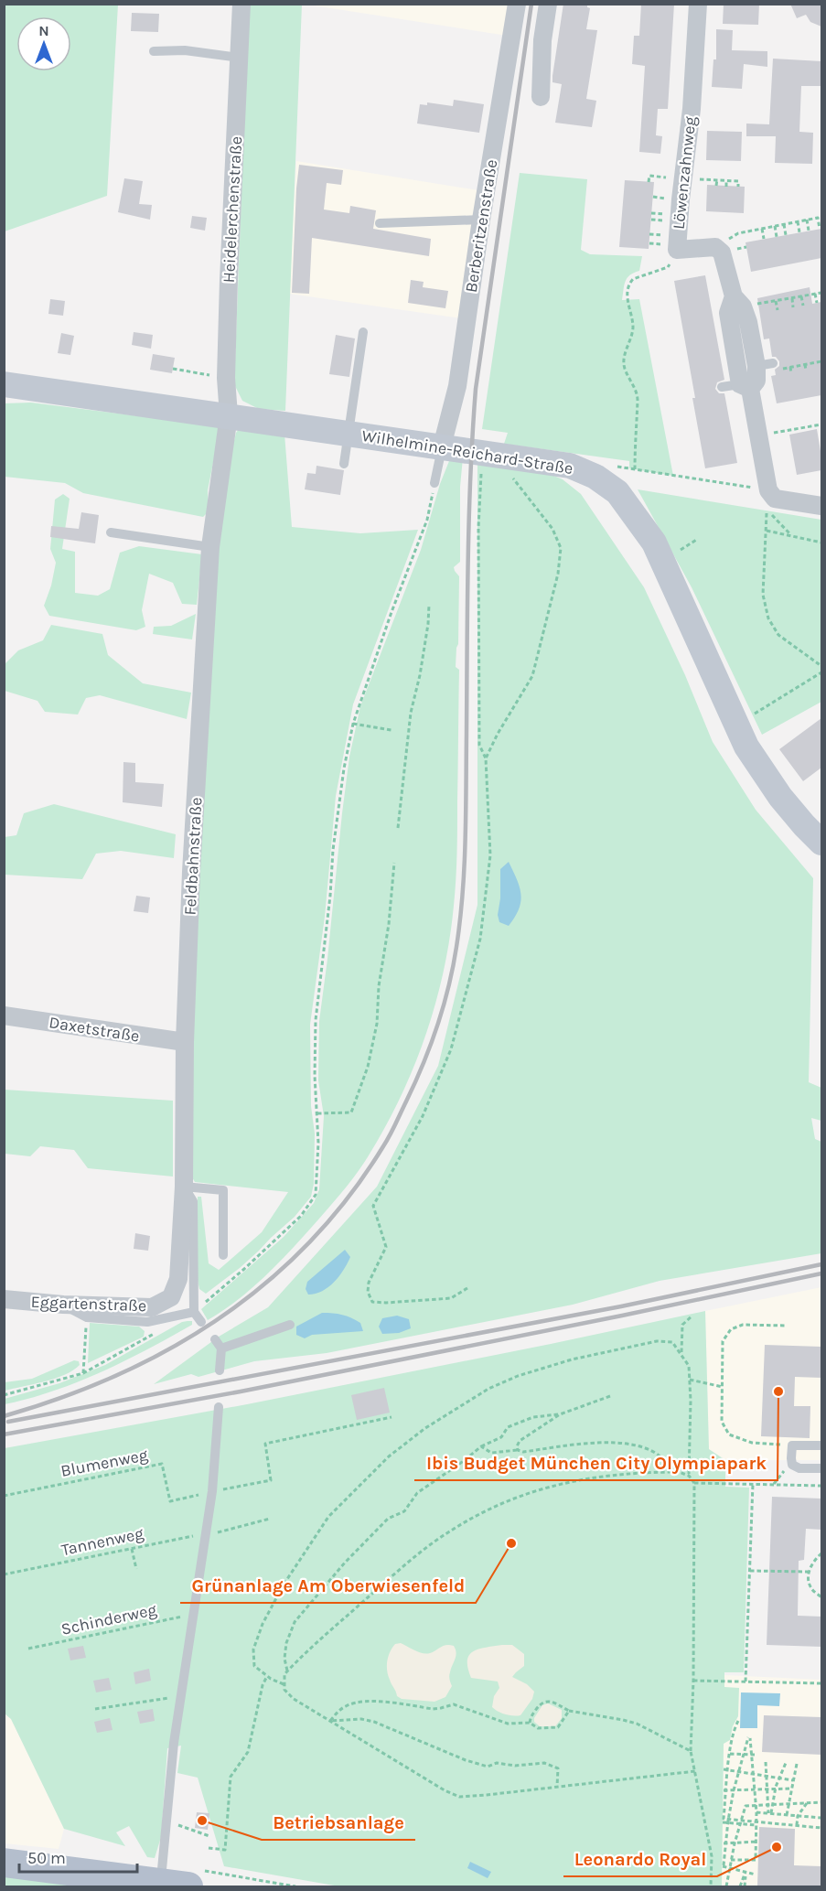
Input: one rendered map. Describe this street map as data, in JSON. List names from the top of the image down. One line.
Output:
{"streets":{"street":["Löwenzahnweg","Heidelerchenstraße","Berberitzenstraße","Wilhelmine-Reichard-Straße","Feldbahnstraße","Daxetstraße","Eggartenstraße"],"path":["Blumenweg","Tannenweg","Schinderweg"]},"crossings":[["Heidelerchenstraße","Wilhelmine-Reichard-Straße"],["Heidelerchenstraße","Feldbahnstraße"],["Berberitzenstraße","Wilhelmine-Reichard-Straße"],["Wilhelmine-Reichard-Straße","Feldbahnstraße"],["Feldbahnstraße","Daxetstraße"],["Feldbahnstraße","Eggartenstraße"]],"places":["Ibis Budget München City Olympiapark","Grünanlage Am Oberwiesenfeld","Betriebsanlage","Leonardo Royal"],"scale_bar":"50 m","north":"top"}
